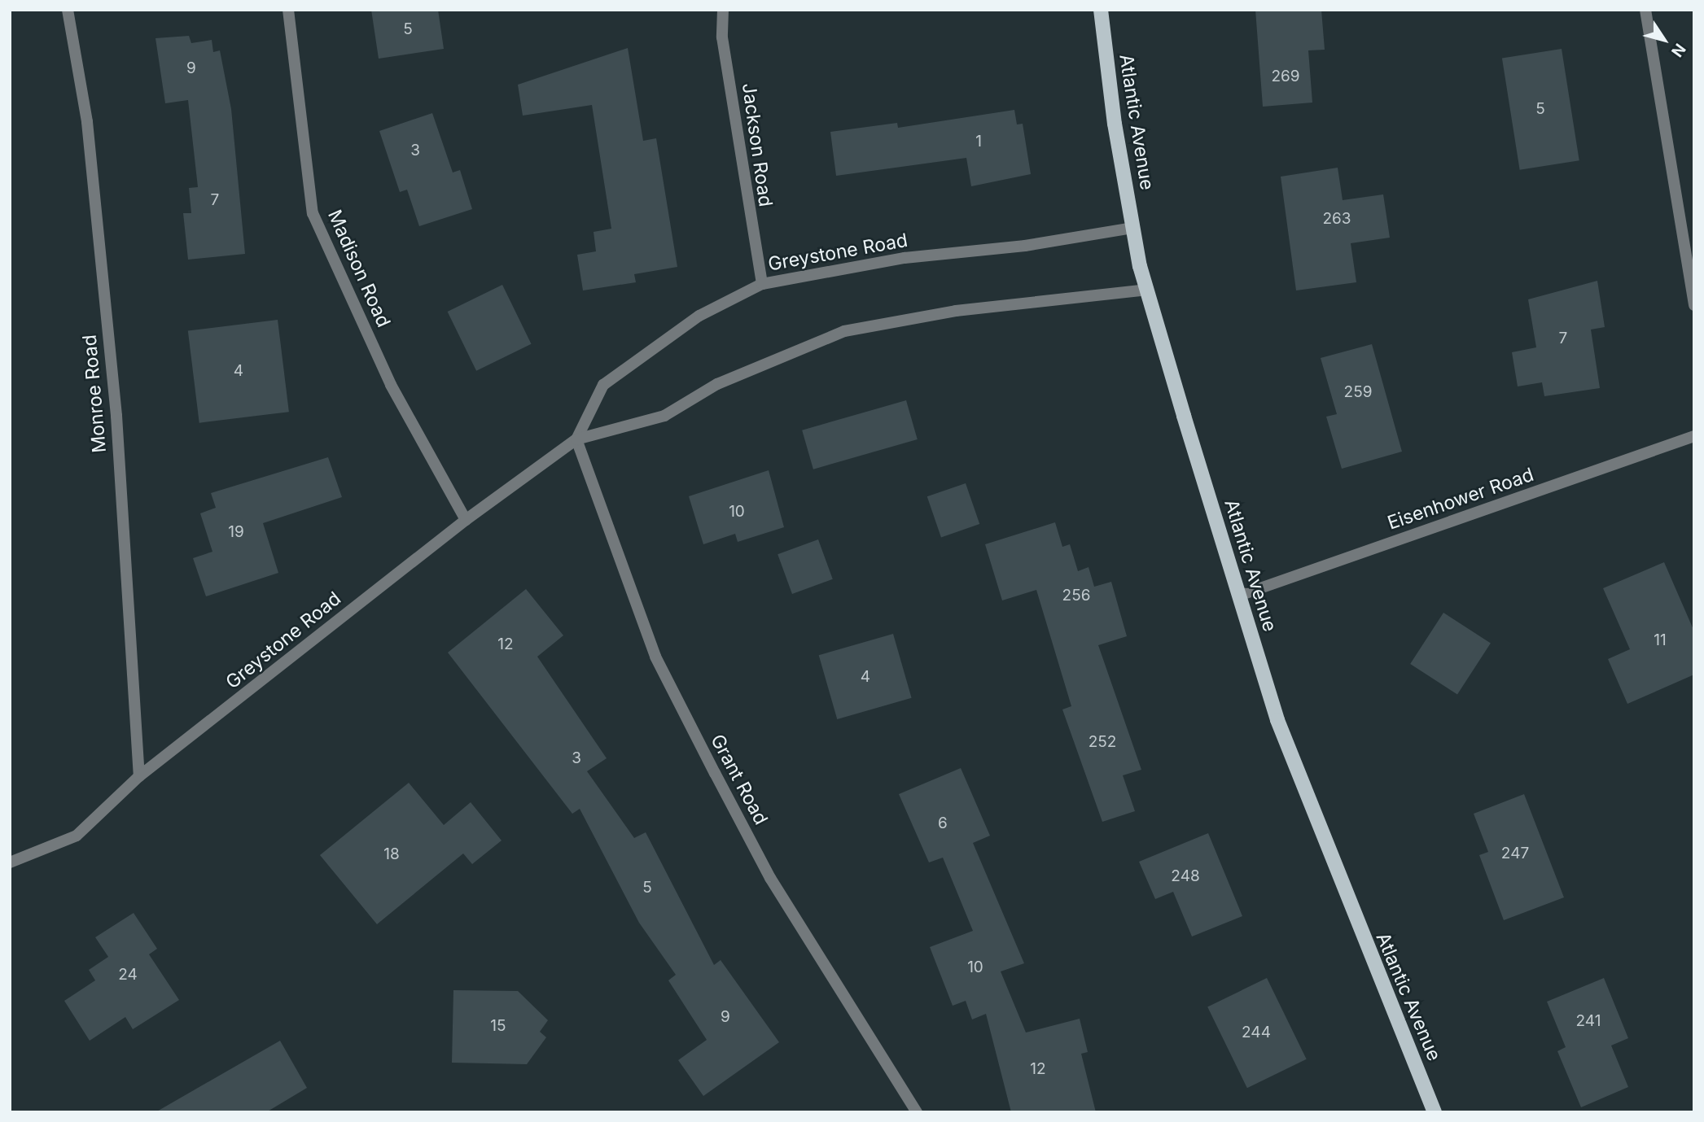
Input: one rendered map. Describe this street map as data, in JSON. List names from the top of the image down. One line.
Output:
{"streets":{"main road":["Atlantic Avenue"],"street":["Jackson Road","Greystone Road","Madison Road","Monroe Road","Eisenhower Road","Grant Road"]},"crossings":[["Atlantic Avenue","Greystone Road"],["Atlantic Avenue","Eisenhower Road"],["Jackson Road","Greystone Road"],["Greystone Road","Madison Road"],["Greystone Road","Monroe Road"],["Greystone Road","Grant Road"]],"house_numbers":["5","9","269","5","1","3","7","263","7","4","259","10","19","256","11","12","4","252","3","6","247","18","248","5","10","24","9","241","15","244","12"],"north":"bottom right"}
